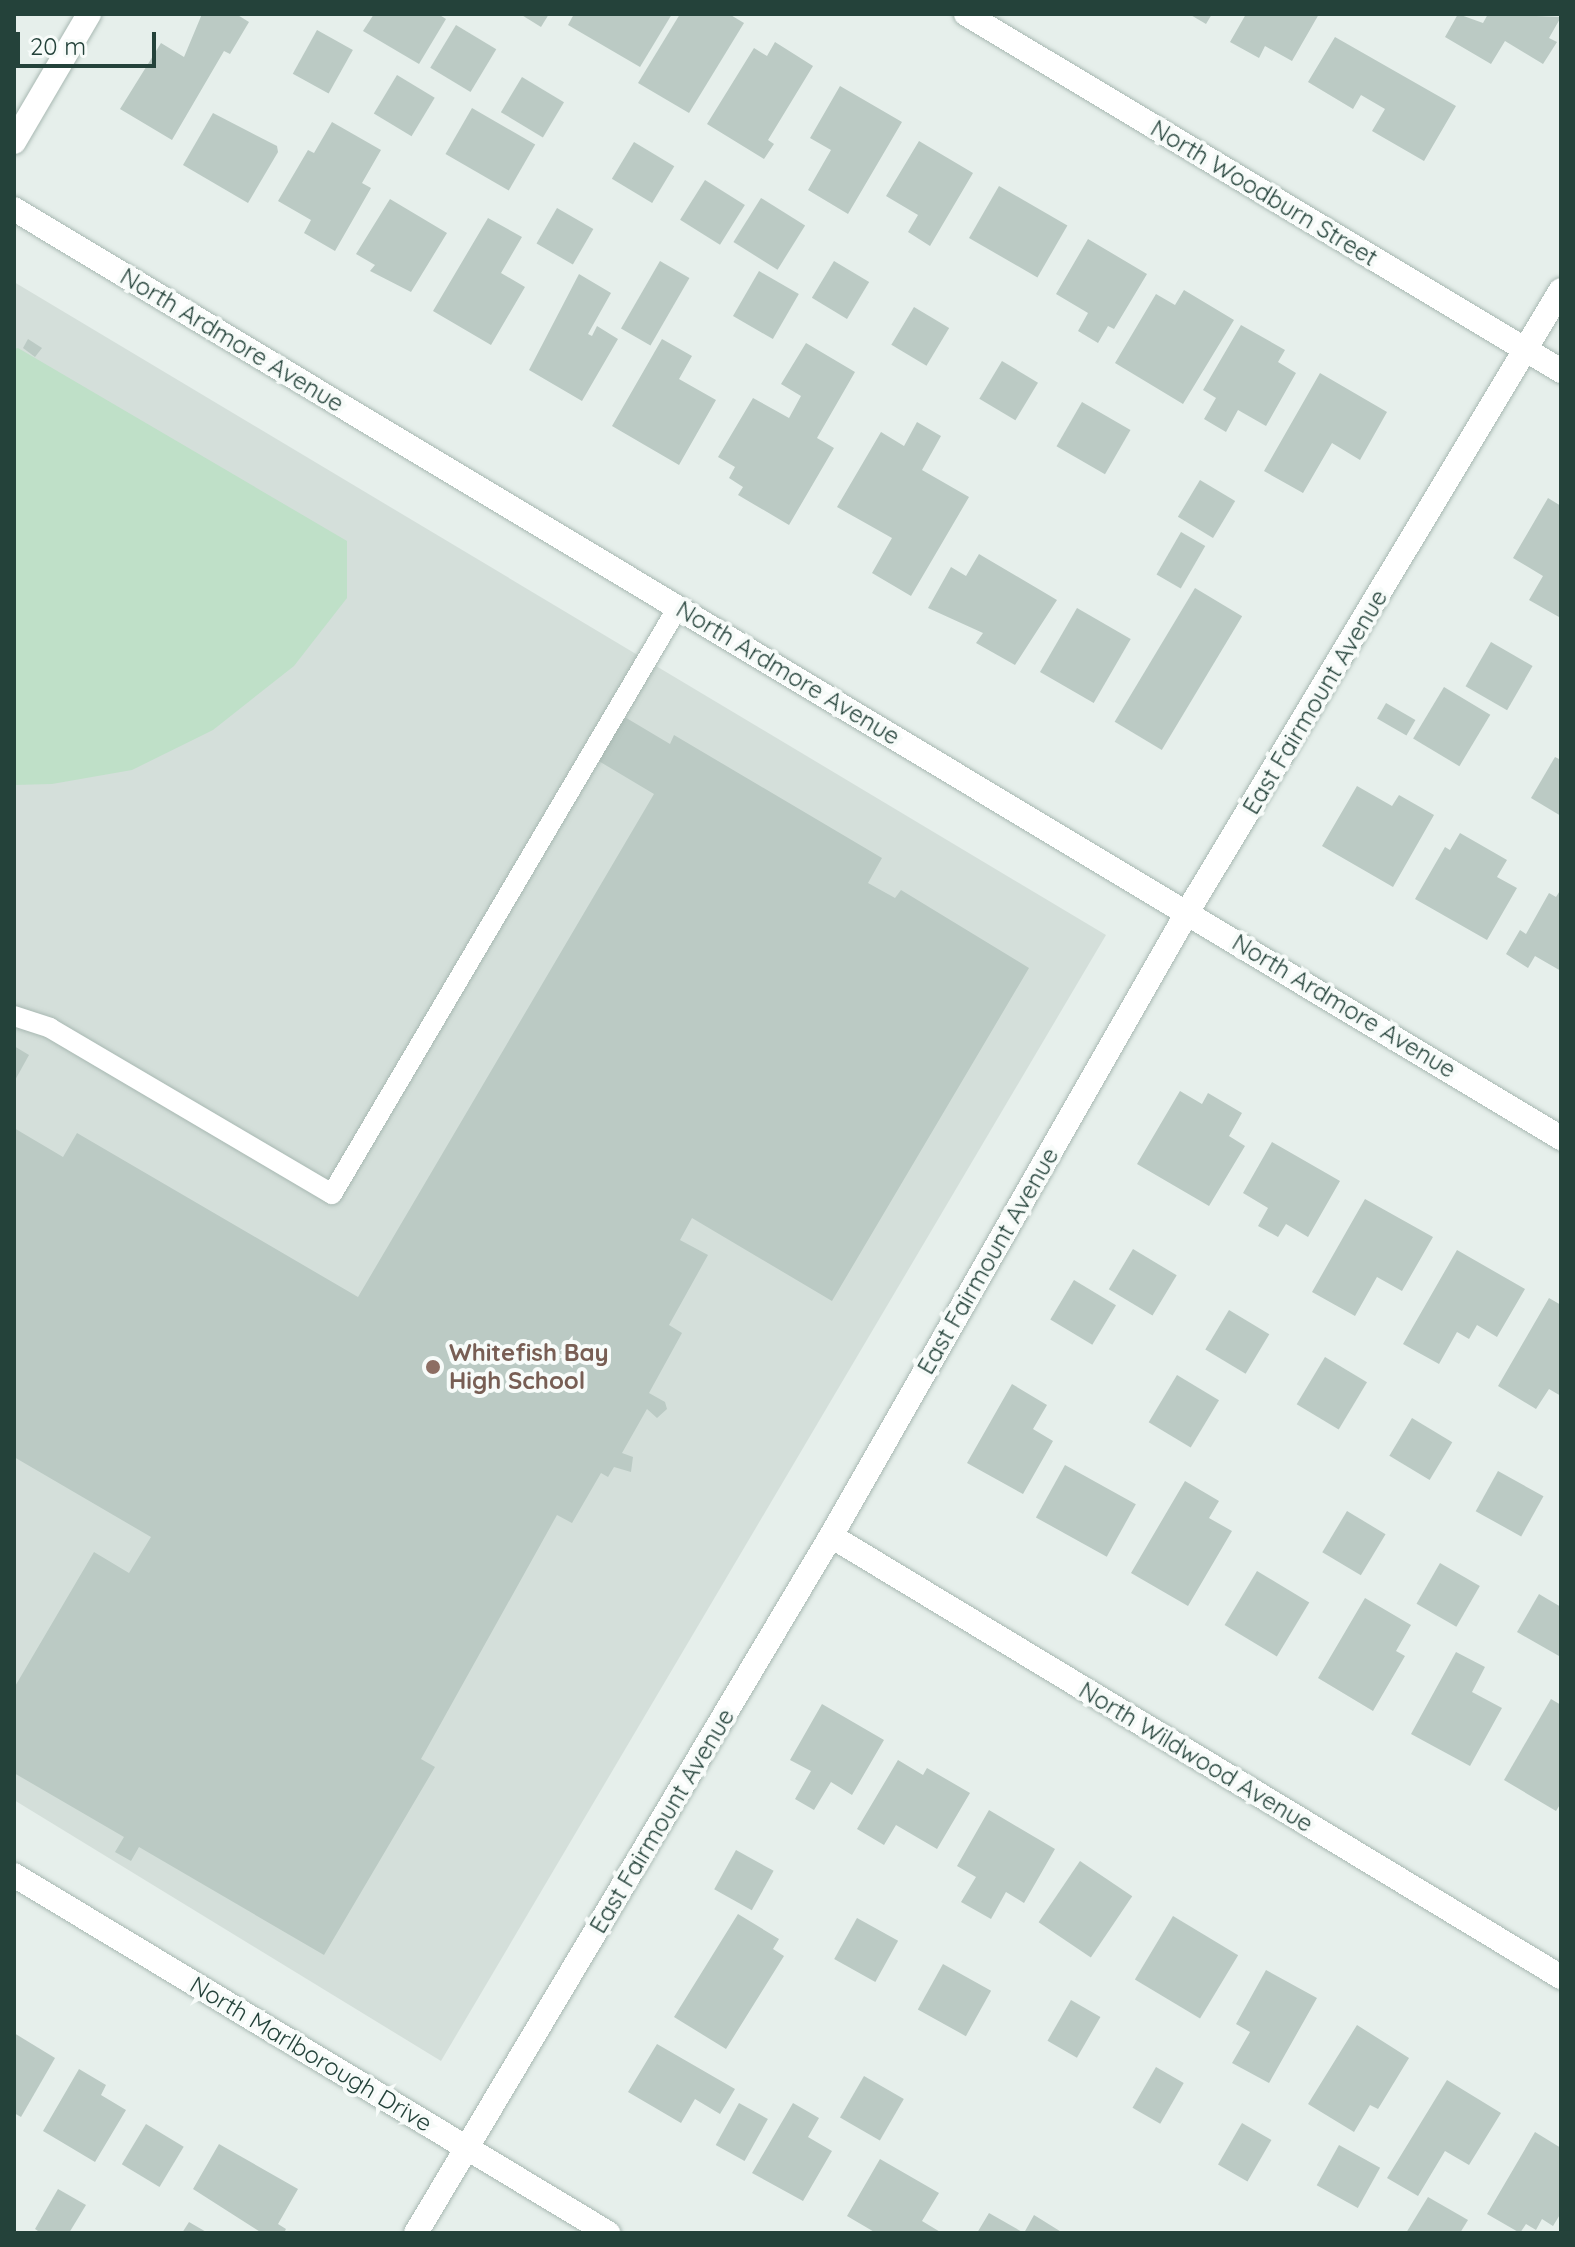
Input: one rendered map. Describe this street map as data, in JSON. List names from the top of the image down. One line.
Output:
{"streets":{"street":["North Woodburn Street","North Ardmore Avenue","East Fairmount Avenue","North Wildwood Avenue","North Marlborough Drive"]},"crossings":[["North Woodburn Street","East Fairmount Avenue"],["North Ardmore Avenue","East Fairmount Avenue"],["East Fairmount Avenue","North Wildwood Avenue"],["East Fairmount Avenue","North Marlborough Drive"]],"places":["Whitefish Bay High School"],"scale_bar":"20 m"}
